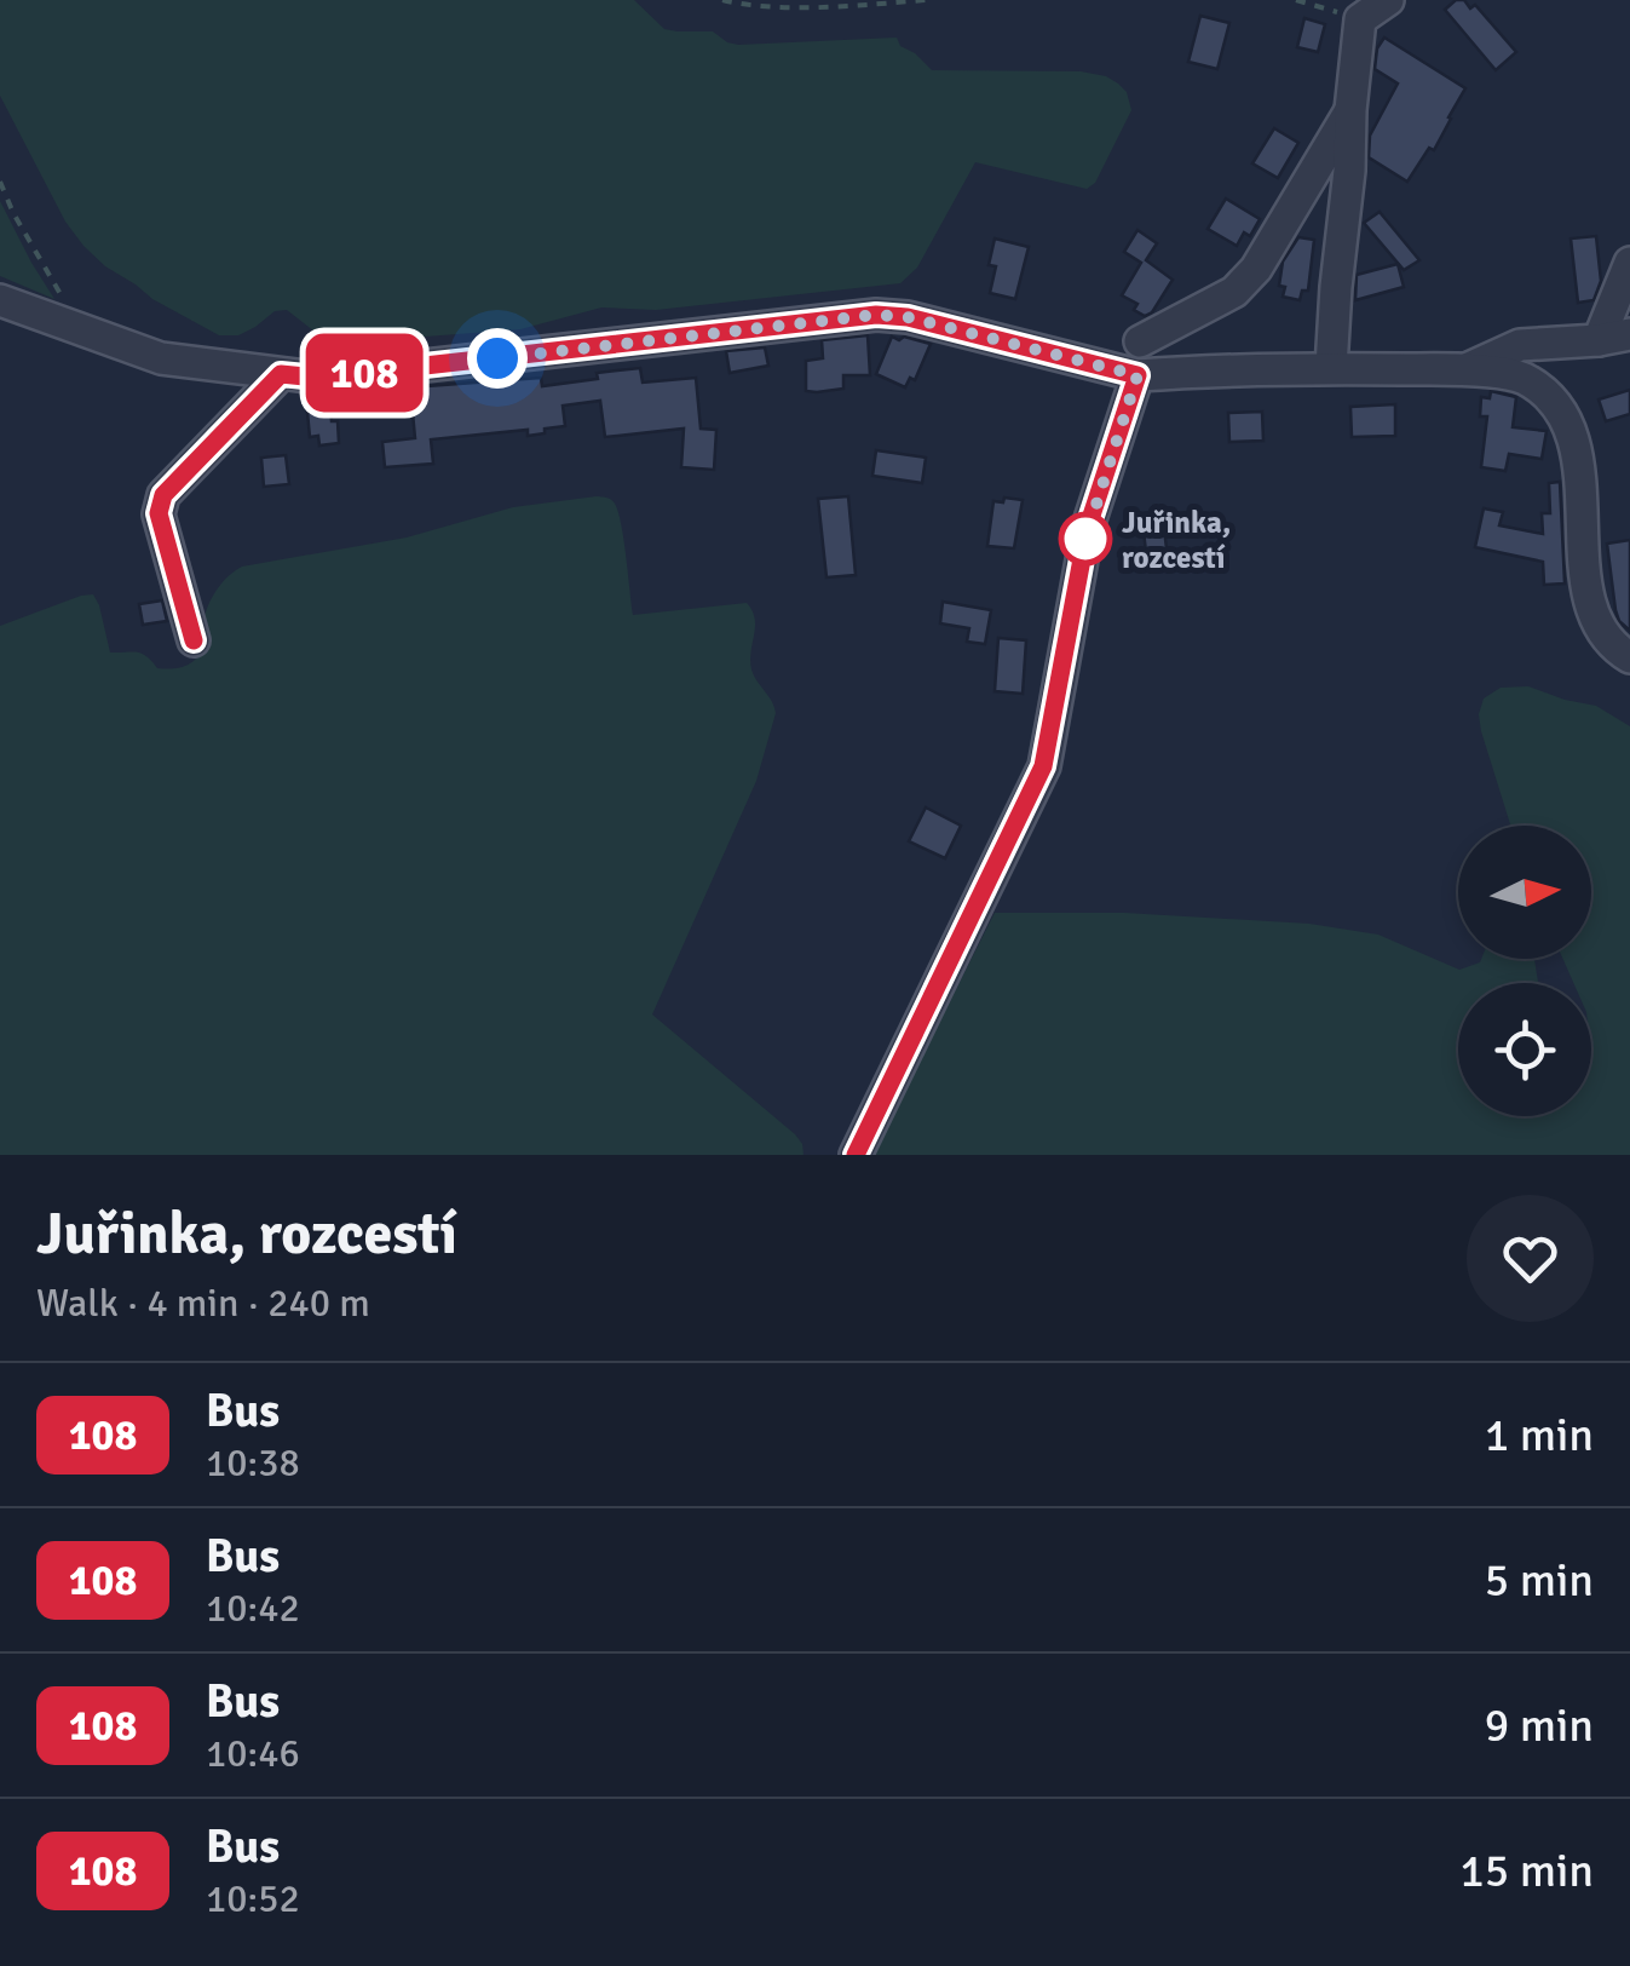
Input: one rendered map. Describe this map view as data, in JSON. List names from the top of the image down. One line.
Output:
{"places":["Juřinka, rozcestí"],"lines":["bus line 108"],"north":"right","page":{"on_map":"108","heading":["Juřinka, rozcestí","Walk · 4 min · 240 m"],"list":[{"mark":"108","name":"Bus","note":"10:38","value":"1 min"},{"mark":"108","name":"Bus","note":"10:42","value":"5 min"},{"mark":"108","name":"Bus","note":"10:46","value":"9 min"},{"mark":"108","name":"Bus","note":"10:52","value":"15 min"}]}}
